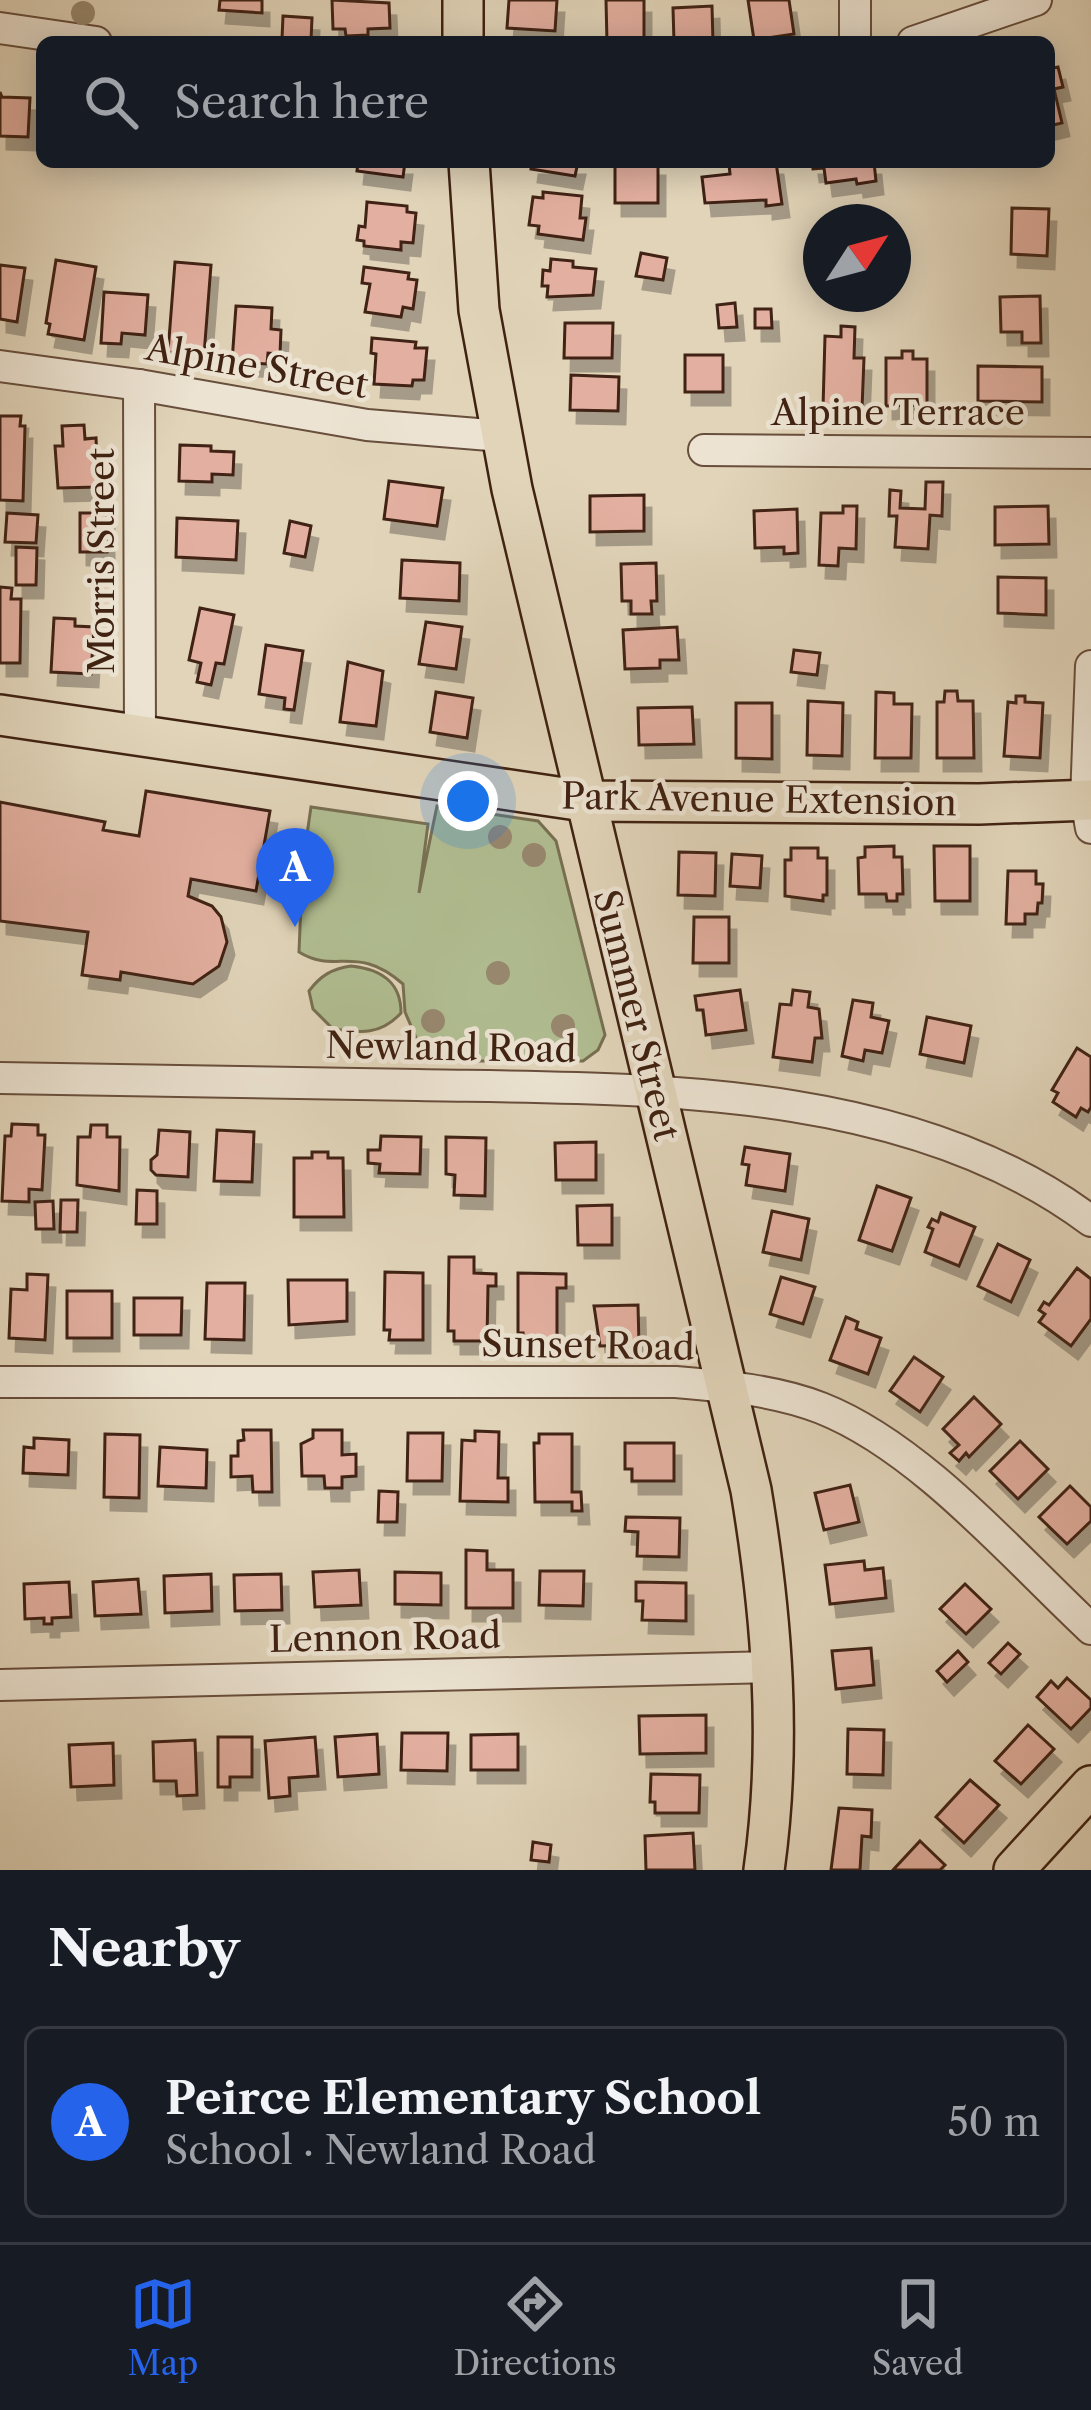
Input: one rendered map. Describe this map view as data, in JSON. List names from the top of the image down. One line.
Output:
{"streets":{"main road":["Park Avenue Extension","Summer Street"],"street":["Alpine Street","Alpine Terrace","Morris Street","Newland Road","Sunset Road","Lennon Road"]},"crossings":[["Alpine Street","Morris Street"],["Alpine Street","Summer Street"],["Morris Street","Park Avenue Extension"],["Park Avenue Extension","Summer Street"],["Summer Street","Newland Road"],["Summer Street","Sunset Road"],["Summer Street","Lennon Road"]],"north":"top right","page":{"search":"Search here","pins":"A","heading":"Nearby","list":[{"mark":"A","name":"Peirce Elementary School","note":"School · Newland Road","value":"50 m"}],"nav":["Map","Directions","Saved"]}}
